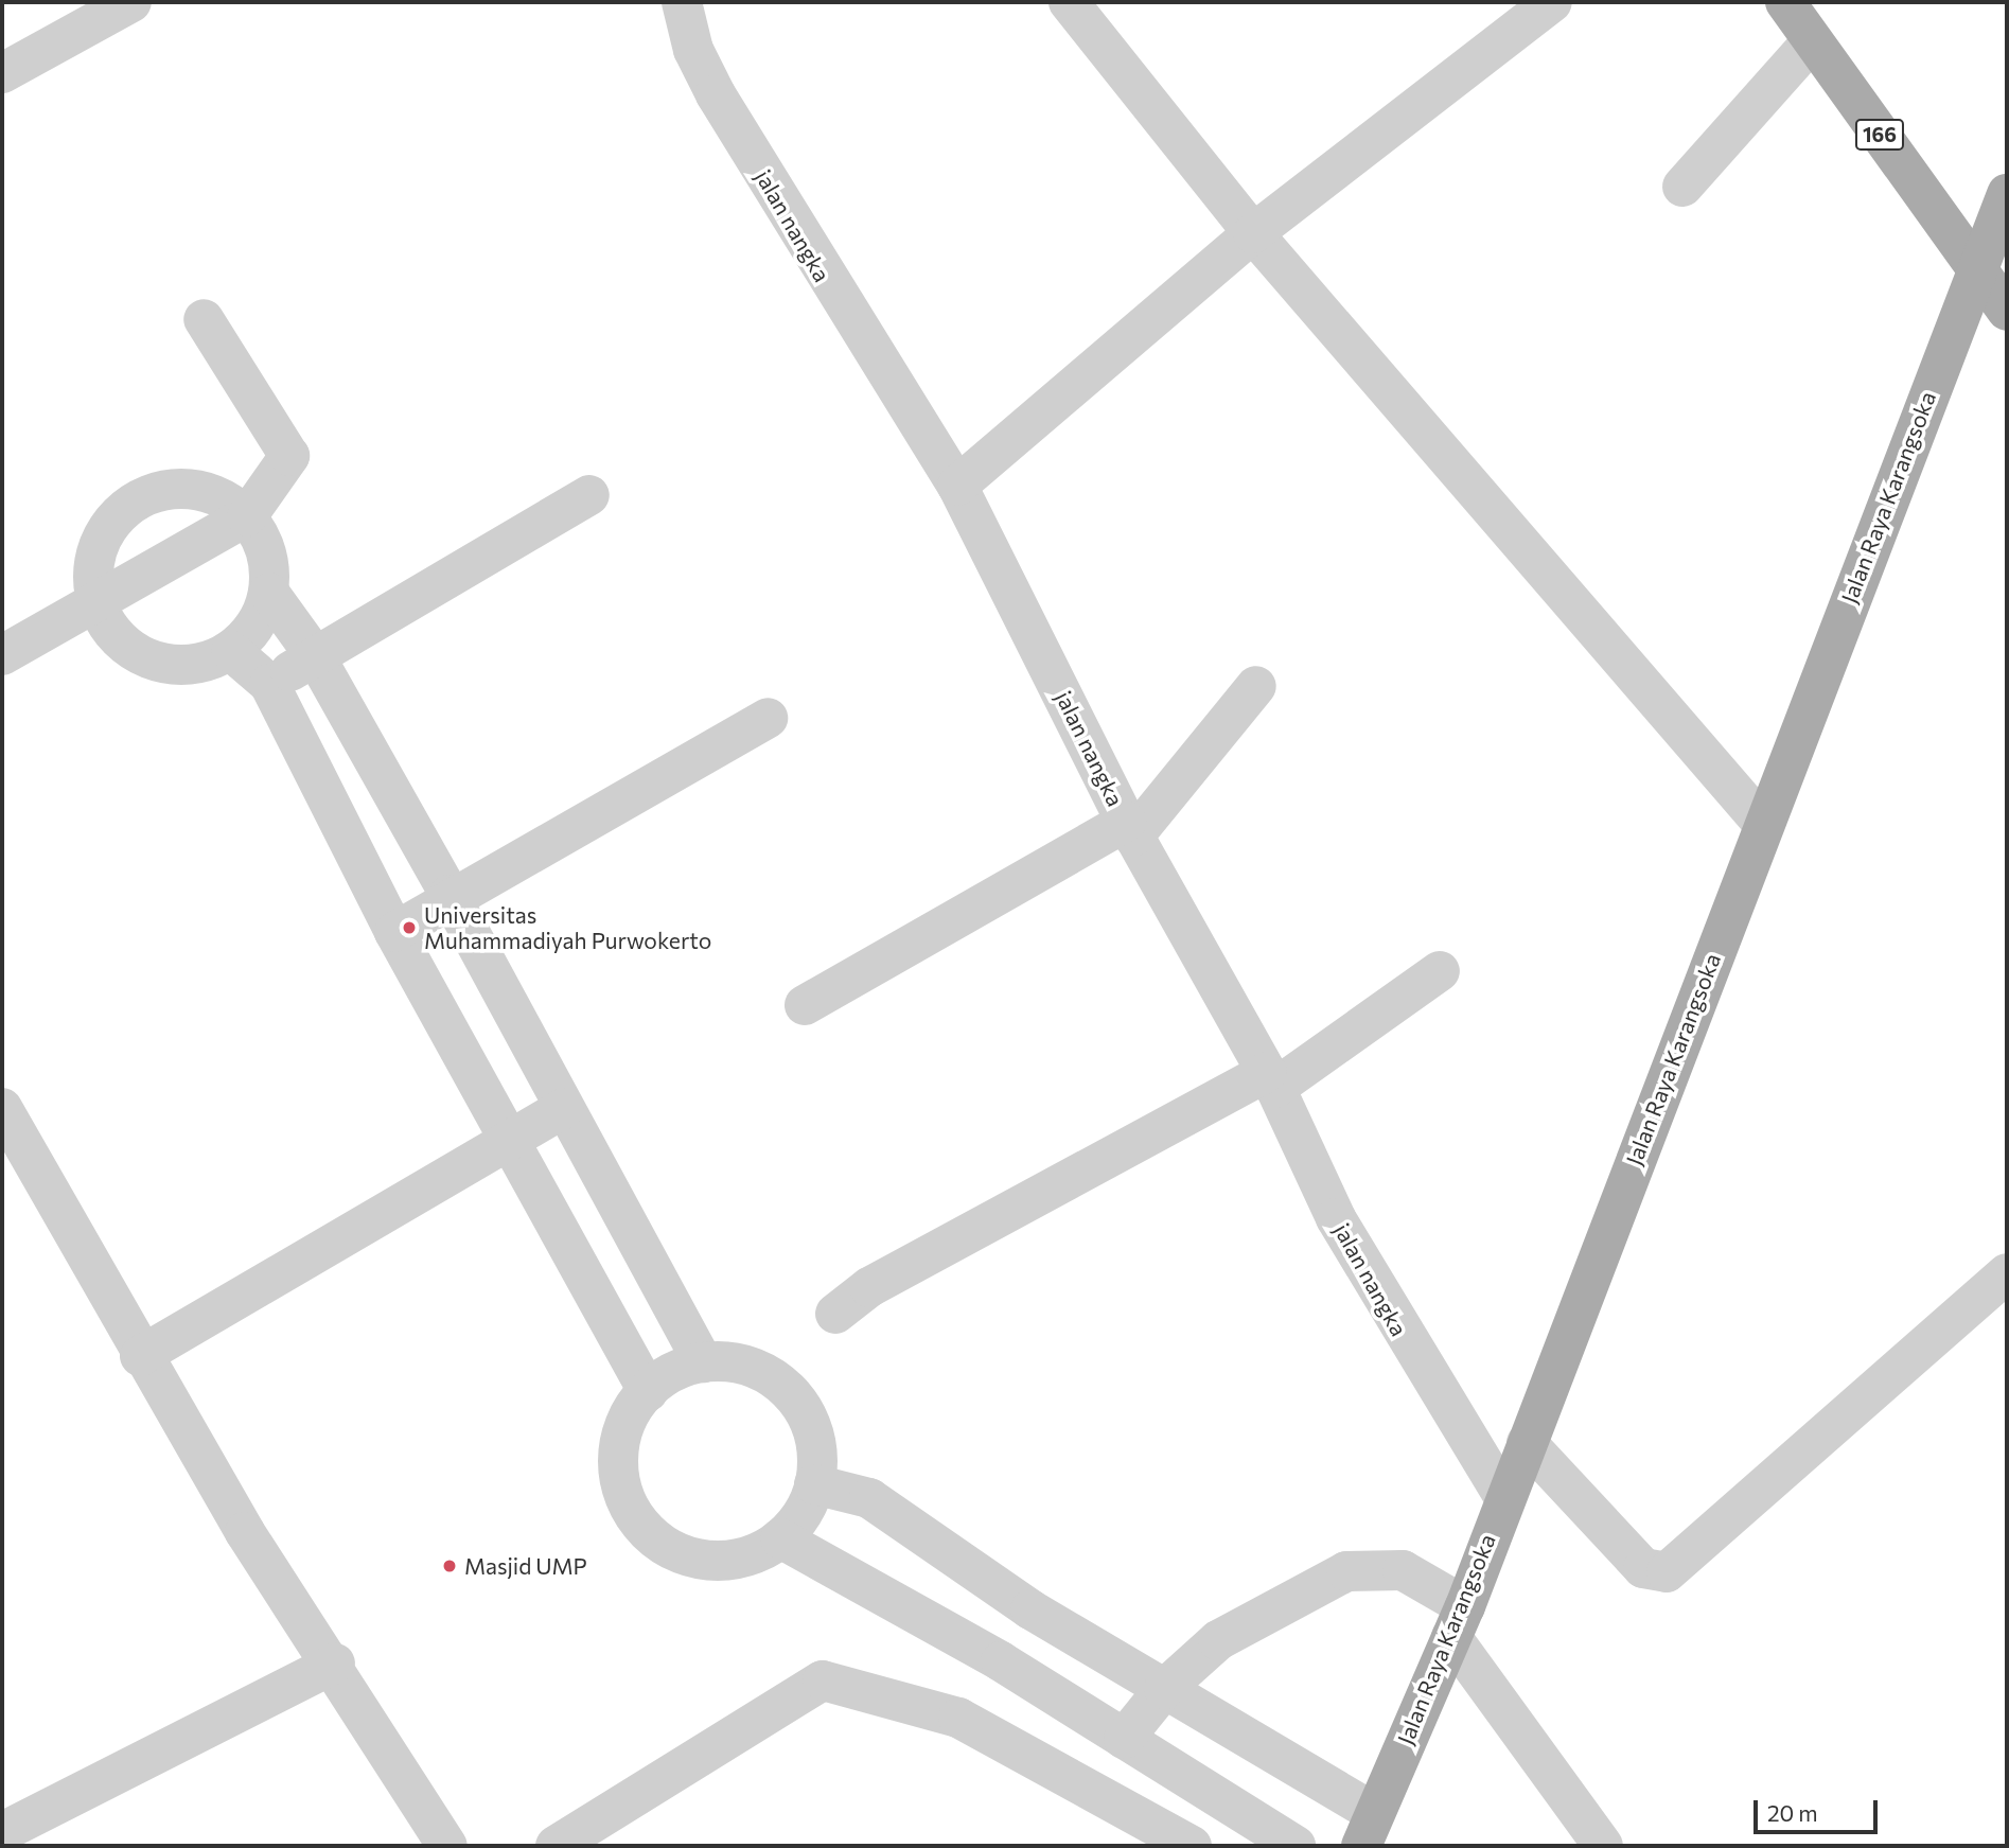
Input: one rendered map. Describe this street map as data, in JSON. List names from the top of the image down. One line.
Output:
{"streets":{"main road":["166","Jalan Raya Karangsoka"],"street":["jalan nangka"]},"crossings":[["166","Jalan Raya Karangsoka"],["jalan nangka","Jalan Raya Karangsoka"]],"places":["Universitas Muhammadiyah Purwokerto","Masjid UMP"],"scale_bar":"20 m"}
